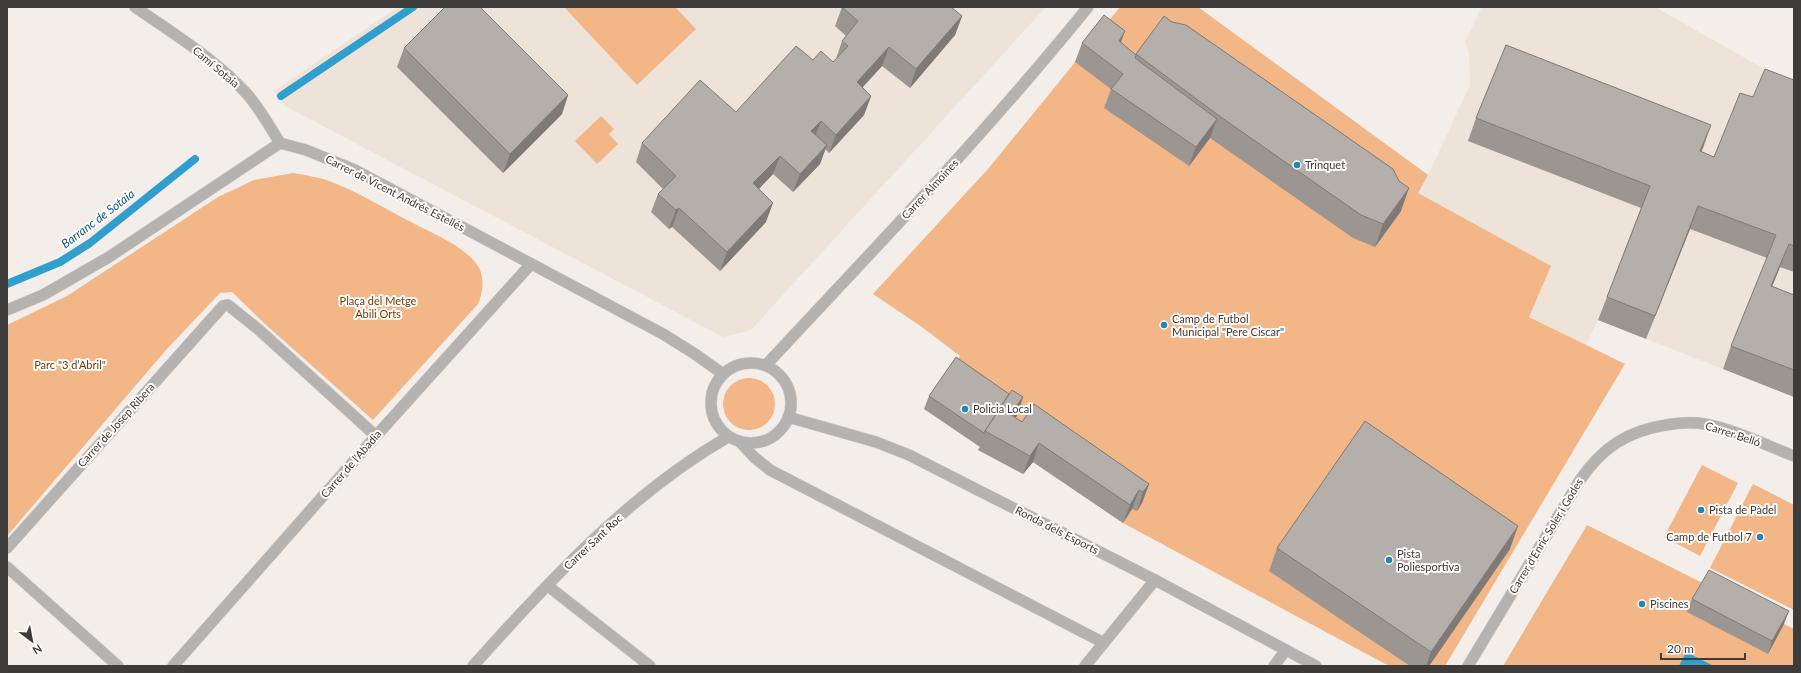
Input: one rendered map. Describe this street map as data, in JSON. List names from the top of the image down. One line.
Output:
{"streets":{"street":["Camí Sotaia","Carrer Almoines","Carrer de Vicent Andrés Estellés","Carrer de Josep Ribera","Carrer Belló","Carrer de l'Abadia","Ronda dels Esports","Carrer d'Enric Soler i Godes","Carrer Sant Roc"]},"crossings":[["Camí Sotaia","Carrer de Vicent Andrés Estellés"],["Carrer Almoines","Carrer de Vicent Andrés Estellés"],["Carrer Almoines","Ronda dels Esports"],["Carrer Almoines","Carrer Sant Roc"],["Carrer de Vicent Andrés Estellés","Carrer de l'Abadia"],["Carrer de Vicent Andrés Estellés","Ronda dels Esports"],["Carrer de Vicent Andrés Estellés","Carrer Sant Roc"],["Carrer de Josep Ribera","Carrer de l'Abadia"],["Carrer Belló","Carrer d'Enric Soler i Godes"],["Ronda dels Esports","Carrer Sant Roc"]],"water":["Barranc de Sotaia"],"parks":["Plaça del Metge Abili Orts","Parc \"3 d’Abril\""],"places":["Trinquet","Camp de Futbol Municipal \"Pere Ciscar\"","Policia Local","Pista de Pàdel","Camp de Futbol 7","Pista Poliesportiva","Piscines"],"scale_bar":"20 m","north":"bottom right"}
